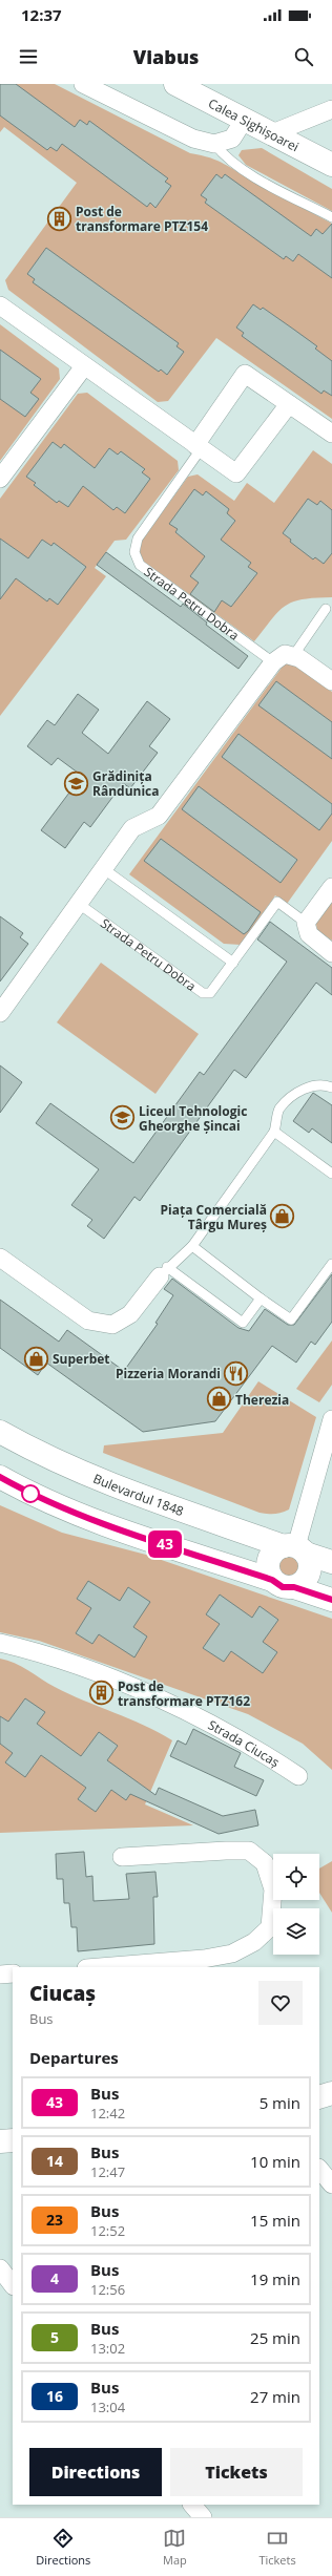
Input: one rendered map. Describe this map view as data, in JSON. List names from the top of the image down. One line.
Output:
{"streets":{"street":["Calea Sighișoarei","Strada Petru Dobra","Bulevardul 1848","Strada Ciucaș"]},"places":{"building":["Post de transformare PTZ154","Post de transformare PTZ162"],"school or university":["Grădinița Rândunica","Liceul Tehnologic Gheorghe Șincai"],"shop":["Piața Comercială Târgu Mureș","Superbet","Therezia"],"restaurant":["Pizzeria Morandi"]},"lines":["bus line 43"],"page":{"status":"12:37","header":"Viabus","on_map":"43","heading":[["Ciucaș","Bus"],"Departures"],"list":[{"mark":"43","name":"Bus","note":"12:42","value":"5 min"},{"mark":"14","name":"Bus","note":"12:47","value":"10 min"},{"mark":"23","name":"Bus","note":"12:52","value":"15 min"},{"mark":"4","name":"Bus","note":"12:56","value":"19 min"},{"mark":"5","name":"Bus","note":"13:02","value":"25 min"},{"mark":"16","name":"Bus","note":"13:04","value":"27 min"}],"buttons":["Directions","Tickets"],"tabs":["Directions","Map","Tickets"]}}
